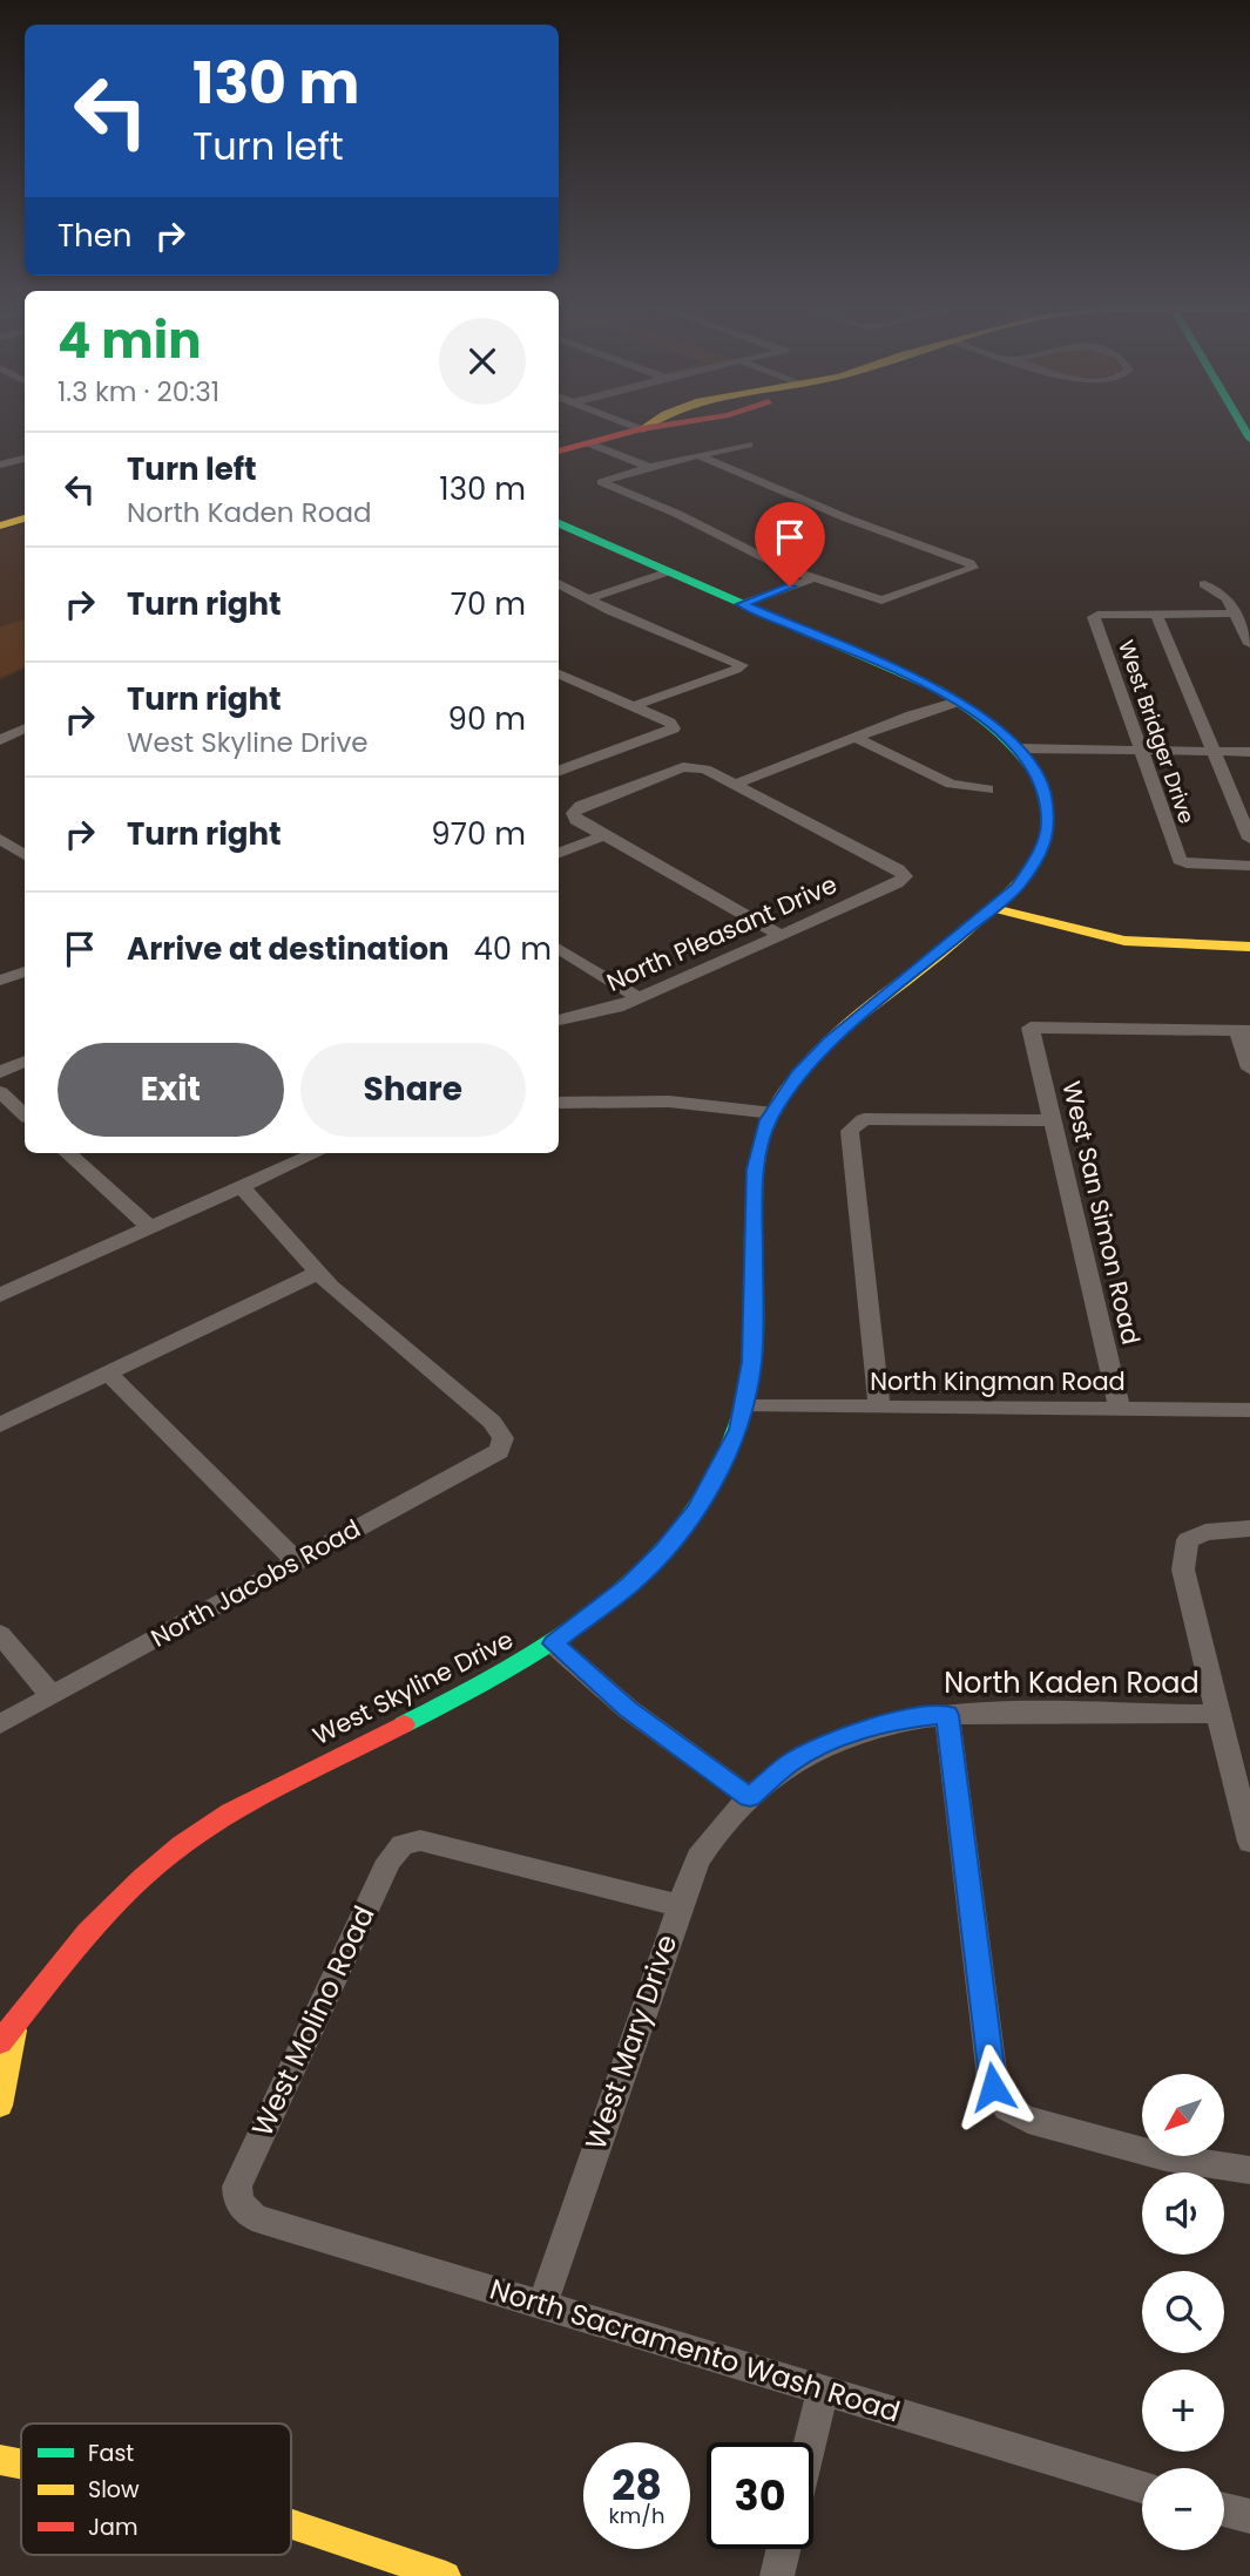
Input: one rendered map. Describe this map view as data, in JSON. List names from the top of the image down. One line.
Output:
{"streets":{"street":["West Bridger Drive","North Pleasant Drive","West San Simon Road","North Kingman Road","North Jacobs Road","North Kaden Road","West Skyline Drive","West Molino Road","West Mary Drive","North Sacramento Wash Road"]},"crossings":[["West San Simon Road","North Kingman Road"],["North Kingman Road","West Skyline Drive"],["North Kaden Road","West Mary Drive"],["West Molino Road","West Mary Drive"],["West Molino Road","North Sacramento Wash Road"],["West Mary Drive","North Sacramento Wash Road"]],"legend":["Fast","Slow","Jam"],"north":"bottom left","page":{"turn":["130 m","Turn left"],"then":"Then","heading":["4 min","1.3 km · 20:31"],"list":[{"name":"Turn left","note":"North Kaden Road","value":"130 m"},{"name":"Turn right","value":"70 m"},{"name":"Turn right","note":"West Skyline Drive","value":"90 m"},{"name":"Turn right","value":"970 m"},{"name":"Arrive at destination","value":"40 m"}],"buttons":["Exit","Share"],"map_buttons":["+","−"],"speed":"28 km/h","limit":"30"}}
